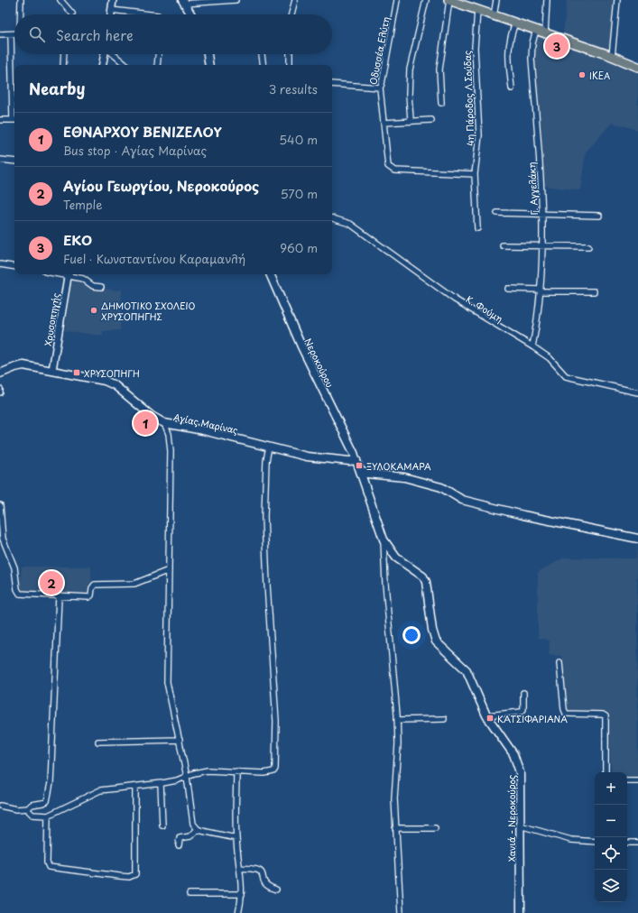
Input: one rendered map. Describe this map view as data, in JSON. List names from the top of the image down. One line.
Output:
{"streets":{"main road":["Νεροκούρου","Αγίας Μαρίνας","Χανιά - Νεροκούρος"],"street":["Οδυσσέα Ελύτη","4η Πάροδος Λ.Σούδας","Γ. Αγγελάκη","Κ. Φούμη","Χρυσοπηγής"]},"crossings":[["Οδυσσέα Ελύτη","4η Πάροδος Λ.Σούδας"],["Γ. Αγγελάκη","Κ. Φούμη"],["Χρυσοπηγής","Αγίας Μαρίνας"],["Νεροκούρου","Αγίας Μαρίνας"],["Νεροκούρου","Χανιά - Νεροκούρος"]],"places":{"other":["IKEA","ΔΗΜΟΤΙΚΟ ΣΧΟΛΕΙΟ ΧΡΥΣΟΠΗΓΗΣ"],"transit":["ΧΡΥΣΟΠΗΓΗ","ΞΥΛΟΚΑΜΑΡΑ","ΚΑΤΣΙΦΑΡΙΑΝΑ"]},"page":{"search":"Search here","pins":["3","1","2"],"heading":["Nearby","3 results"],"list":[{"mark":"1","name":"ΕΘΝΑΡΧΟΥ ΒΕΝΙΖΕΛΟΥ","note":"Bus stop · Αγίας Μαρίνας","value":"540 m"},{"mark":"2","name":"Αγίου Γεωργίου, Νεροκούρος","note":"Temple","value":"570 m"},{"mark":"3","name":"EKO","note":"Fuel · Κωνσταντίνου Καραμανλή","value":"960 m"}],"map_buttons":["+","−"]}}
